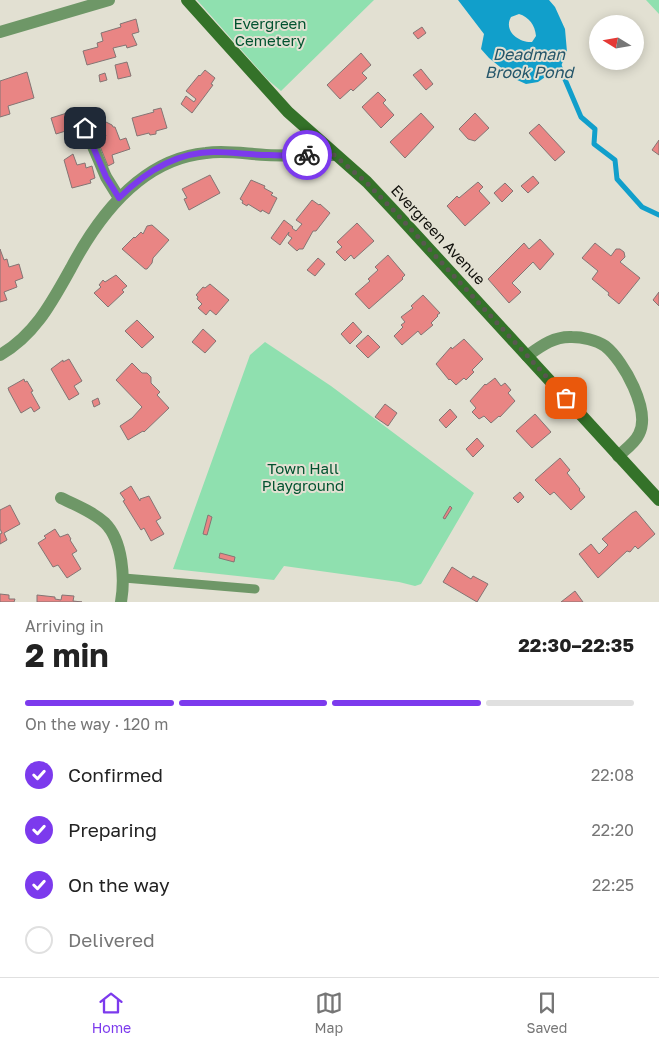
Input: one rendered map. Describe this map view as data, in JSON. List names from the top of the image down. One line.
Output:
{"streets":{"main road":["Evergreen Avenue"]},"water":["Deadman Brook Pond"],"parks":["Evergreen Cemetery","Town Hall Playground"],"north":"left","page":{"heading":["2 min","Arriving in","22:30–22:35"],"bar":"On the way · 120 m","list":[["Confirmed","22:08"],["Preparing","22:20"],["On the way","22:25"],"Delivered"],"tabs":["Home","Map","Saved"]}}
